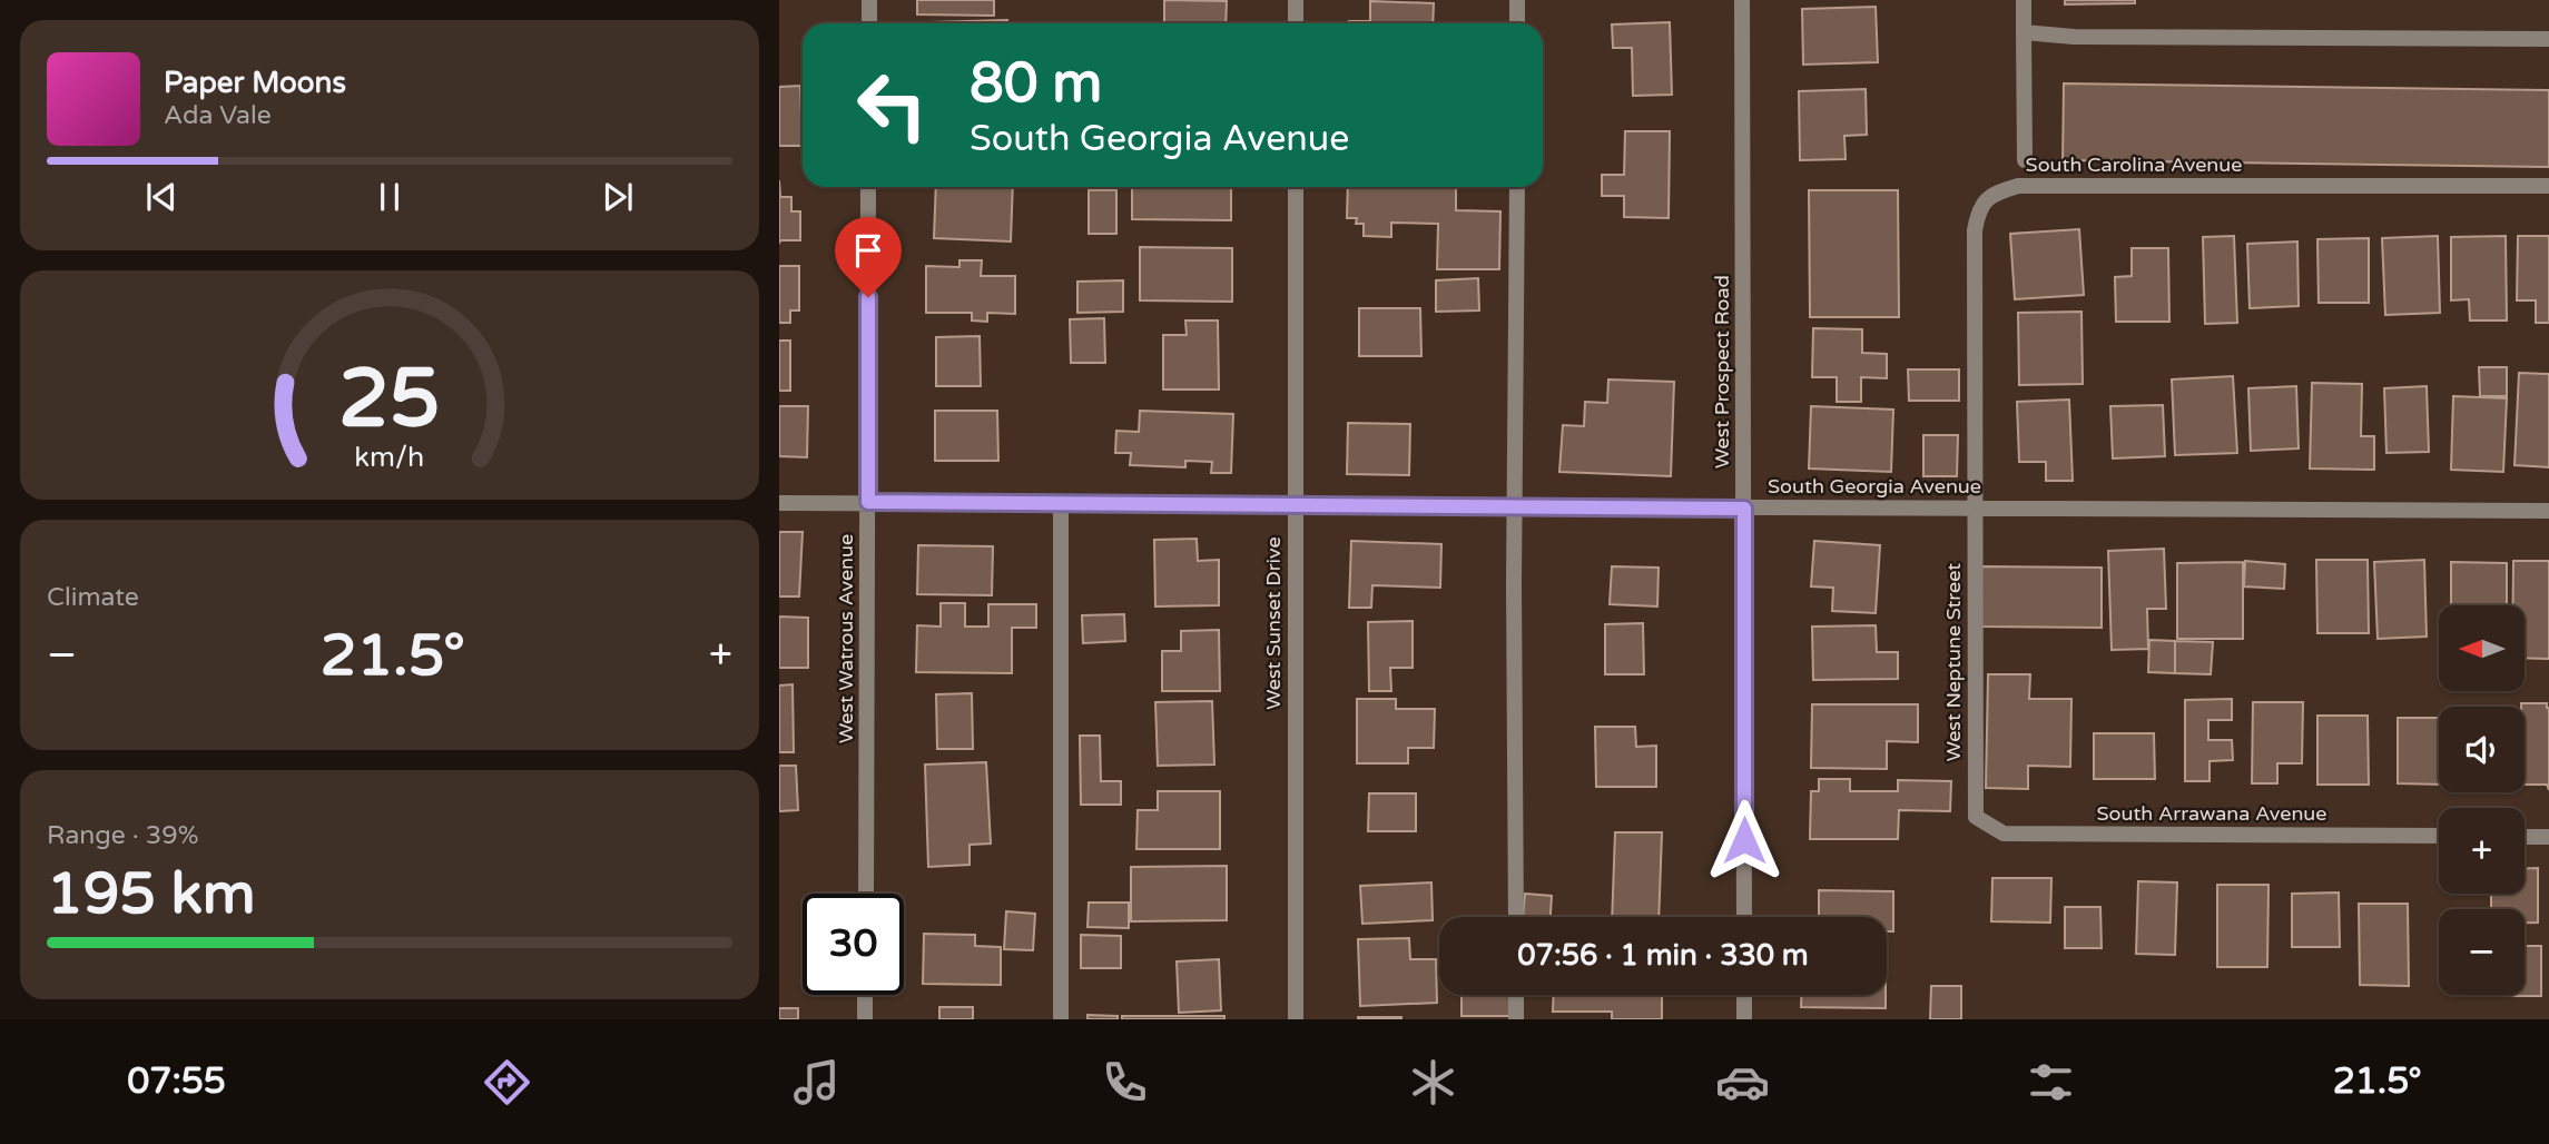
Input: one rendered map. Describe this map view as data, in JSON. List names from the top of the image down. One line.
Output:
{"streets":{"street":["South Carolina Avenue","West Prospect Road","South Georgia Avenue","West Sunset Drive","West Watrous Avenue","West Neptune Street","South Arrawana Avenue"]},"crossings":[["South Carolina Avenue","South Georgia Avenue"],["South Carolina Avenue","West Neptune Street"],["West Prospect Road","South Georgia Avenue"],["South Georgia Avenue","West Sunset Drive"],["South Georgia Avenue","West Watrous Avenue"],["South Georgia Avenue","West Neptune Street"],["West Neptune Street","South Arrawana Avenue"]],"north":"left","page":{"turn":["80 m","South Georgia Avenue"],"song":["Paper Moons","Ada Vale"],"tile":["Climate",["Range · 39%","195 km"]],"map_buttons":["+","−"],"heat":["−","21.5°","+"],"limit":"30","trip":"07:56 · 1 min · 330 m","tabs":["07:55","21.5°"],"gauge":["25","km/h"]}}
